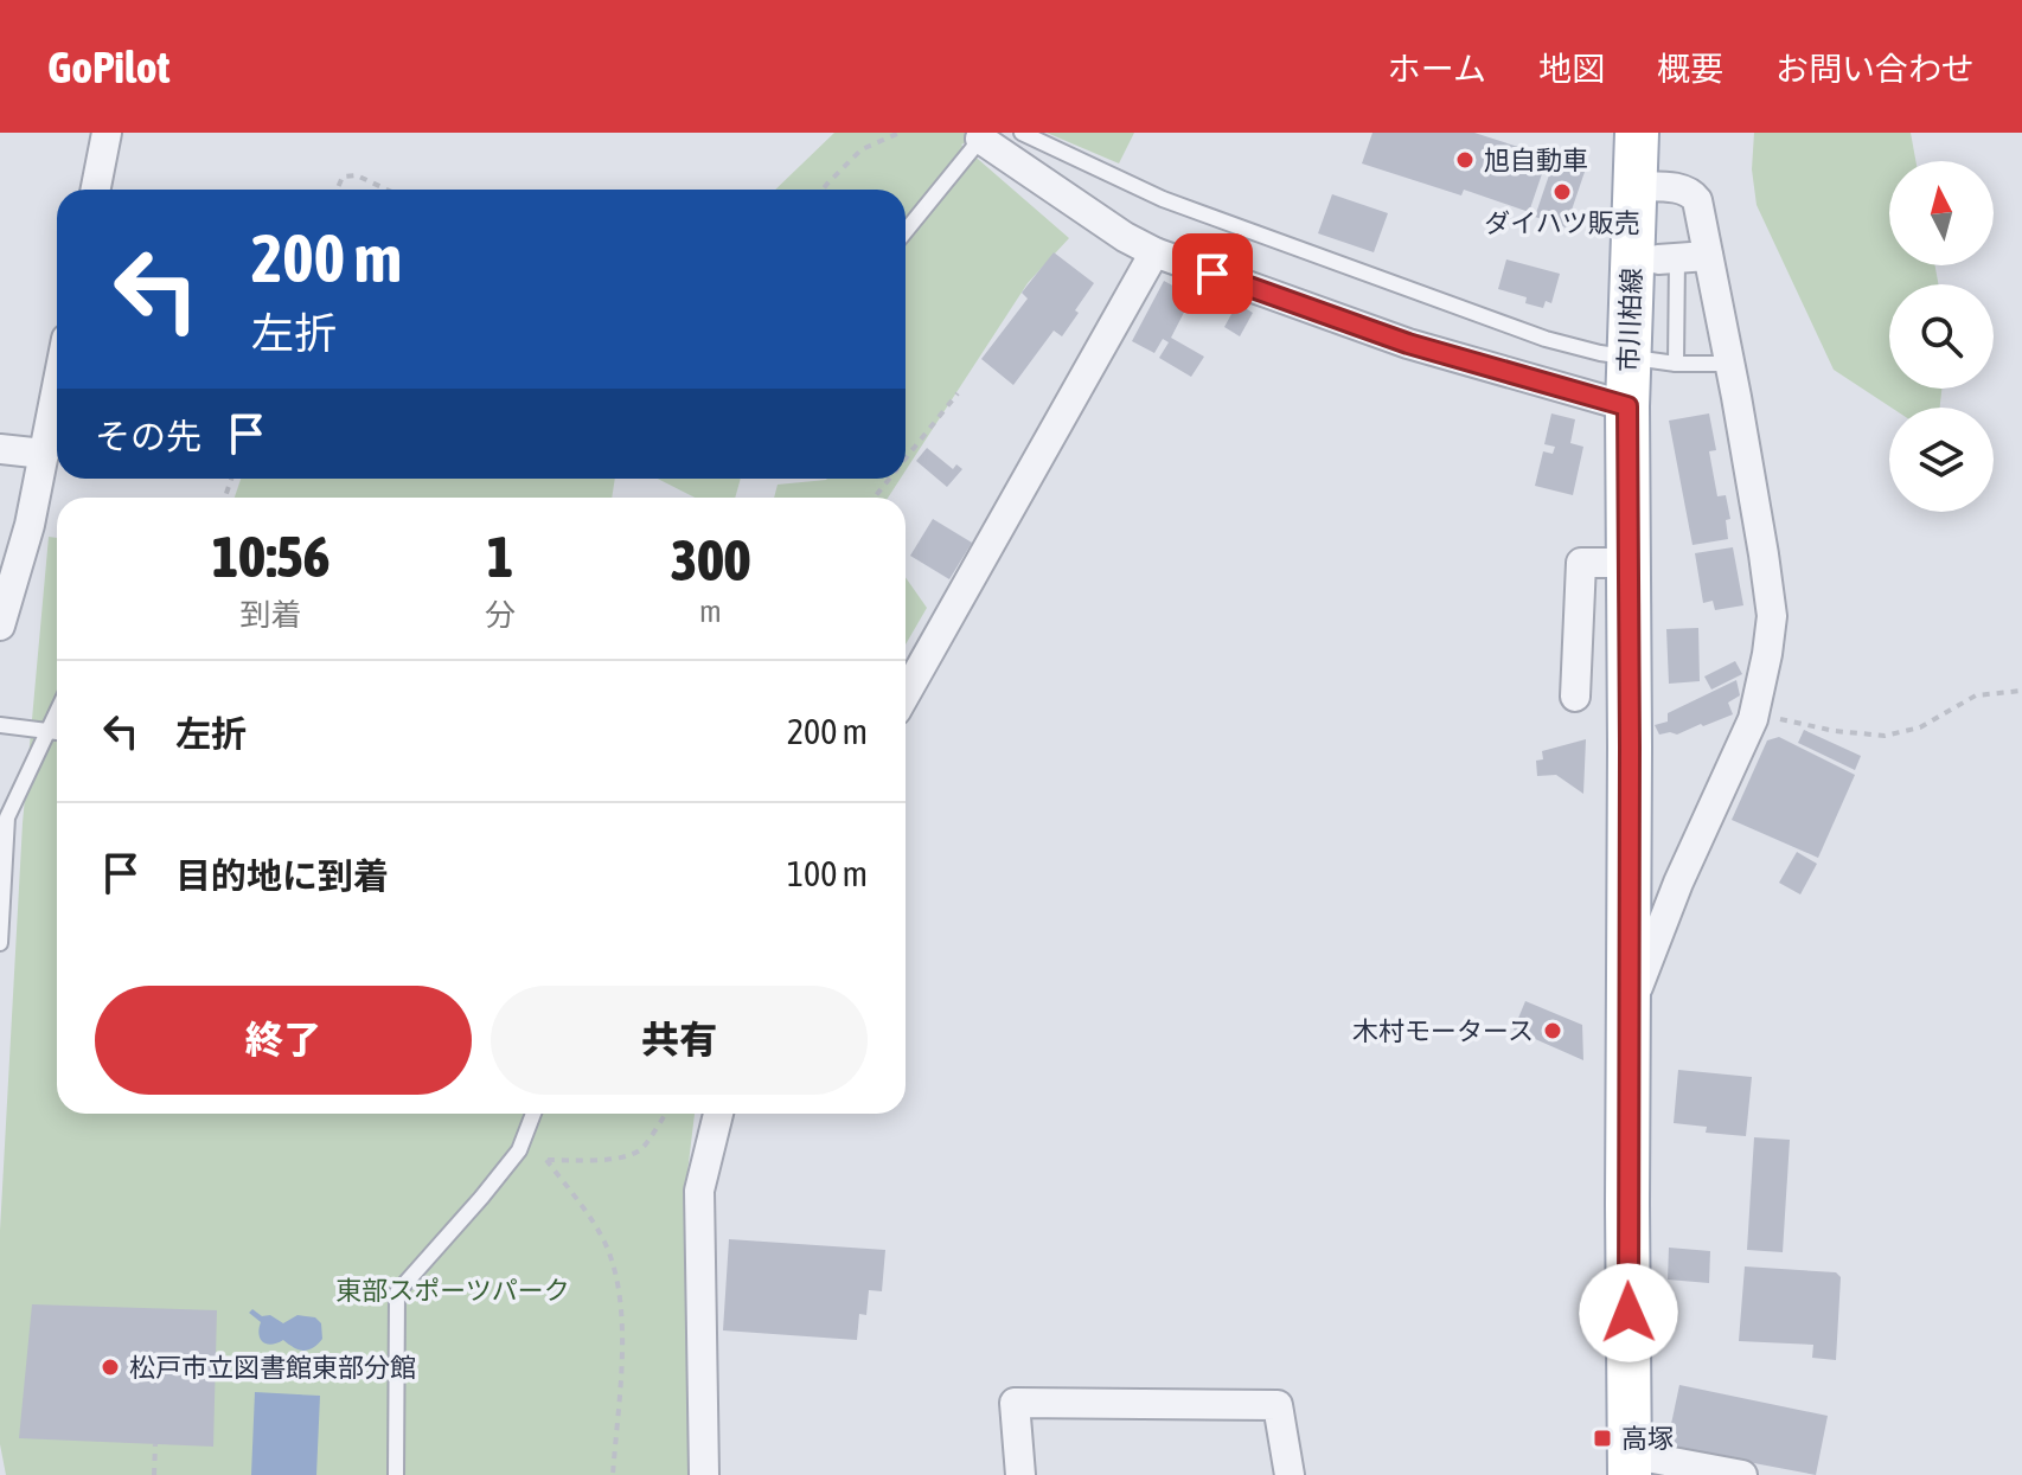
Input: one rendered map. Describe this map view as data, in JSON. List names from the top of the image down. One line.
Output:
{"streets":{"main road":["市川柏線"]},"parks":["東部スポーツパーク"],"places":{"other":["旭自動車","ダイハツ販売","木村モータース","松戸市立図書館東部分館"],"transit":["高塚"]},"north":"top","page":{"header":"GoPilot","nav":["ホーム","地図","概要","お問い合わせ"],"turn":["200 m","左折"],"then":"その先","eta":["10:56","到着","1","分","300","m"],"list":[{"name":"左折","value":"200 m"},{"name":"目的地に到着","value":"100 m"}],"buttons":["終了","共有"]}}
